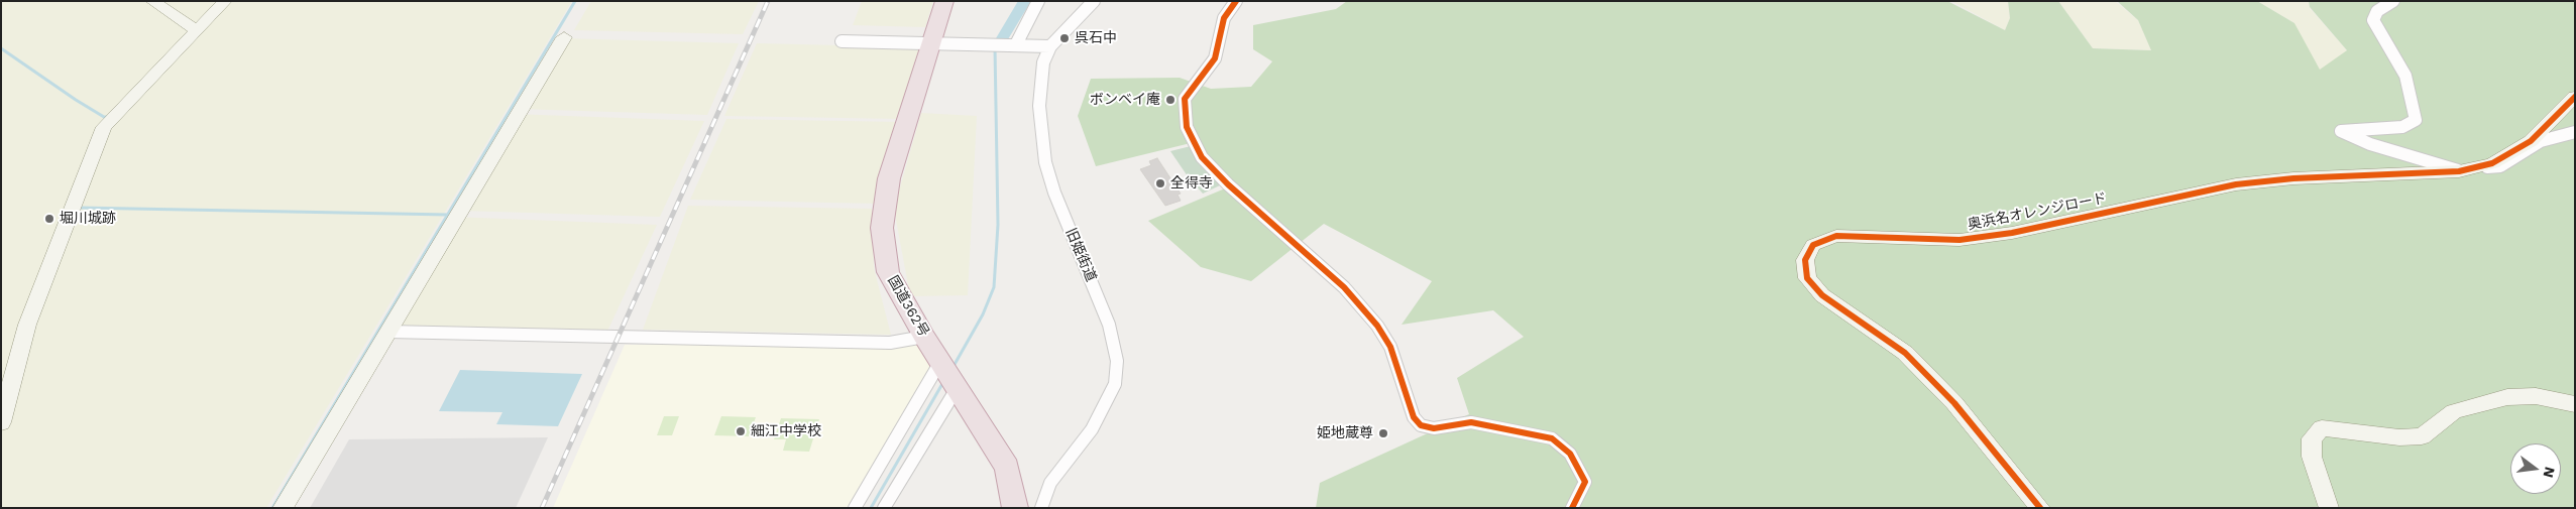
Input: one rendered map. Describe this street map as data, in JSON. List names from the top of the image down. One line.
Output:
{"streets":{"highway":["国道362号"],"street":["奥浜名オレンジロード","旧姫街道"]},"places":["呉石中","ボンベイ庵","全得寺","堀川城跡","細江中学校","姫地蔵尊"],"north":"right"}
